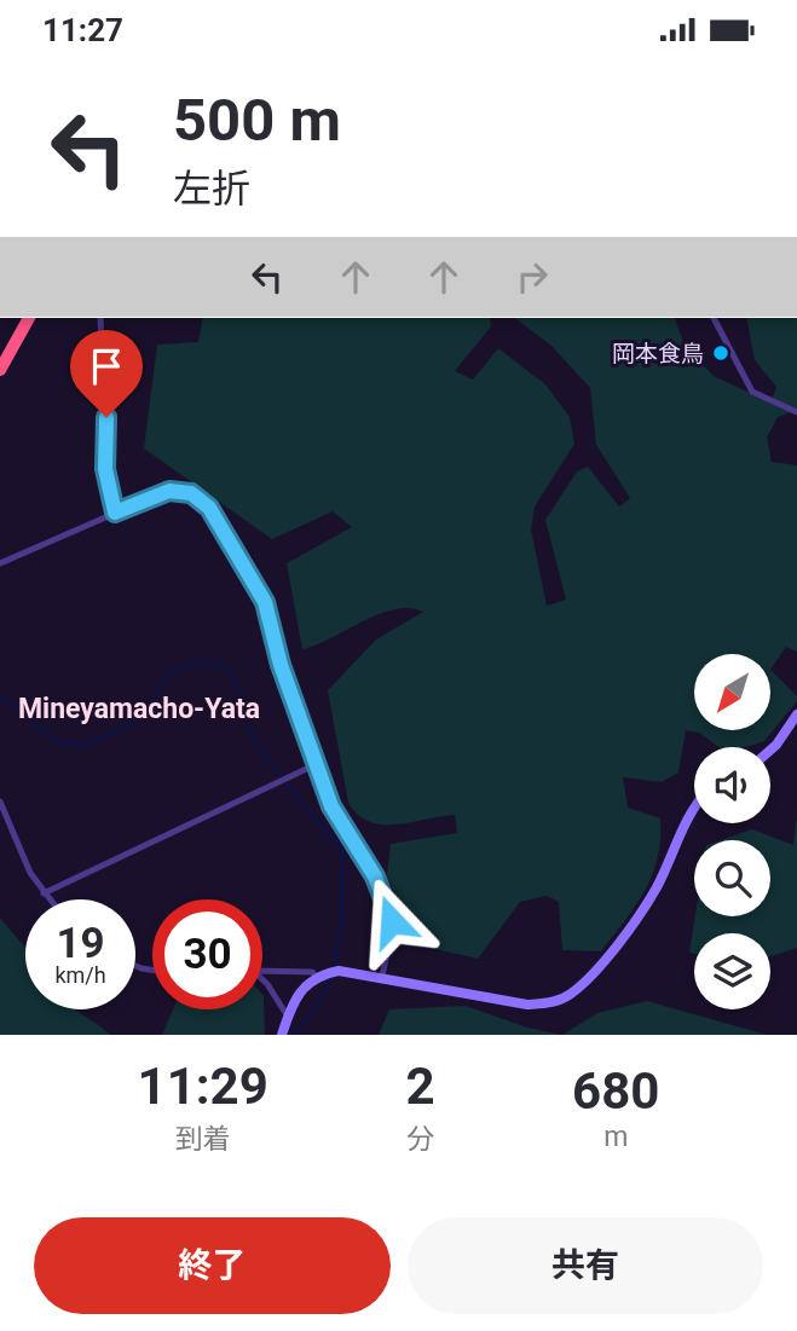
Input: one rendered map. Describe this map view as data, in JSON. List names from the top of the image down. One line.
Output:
{"districts":["Mineyamacho-Yata"],"places":["岡本食鳥"],"north":"bottom left","page":{"status":"11:27","turn":["500 m","左折"],"speed":"19 km/h","limit":"30","eta":["11:29","到着","2","分","680","m"],"buttons":["終了","共有"]}}
